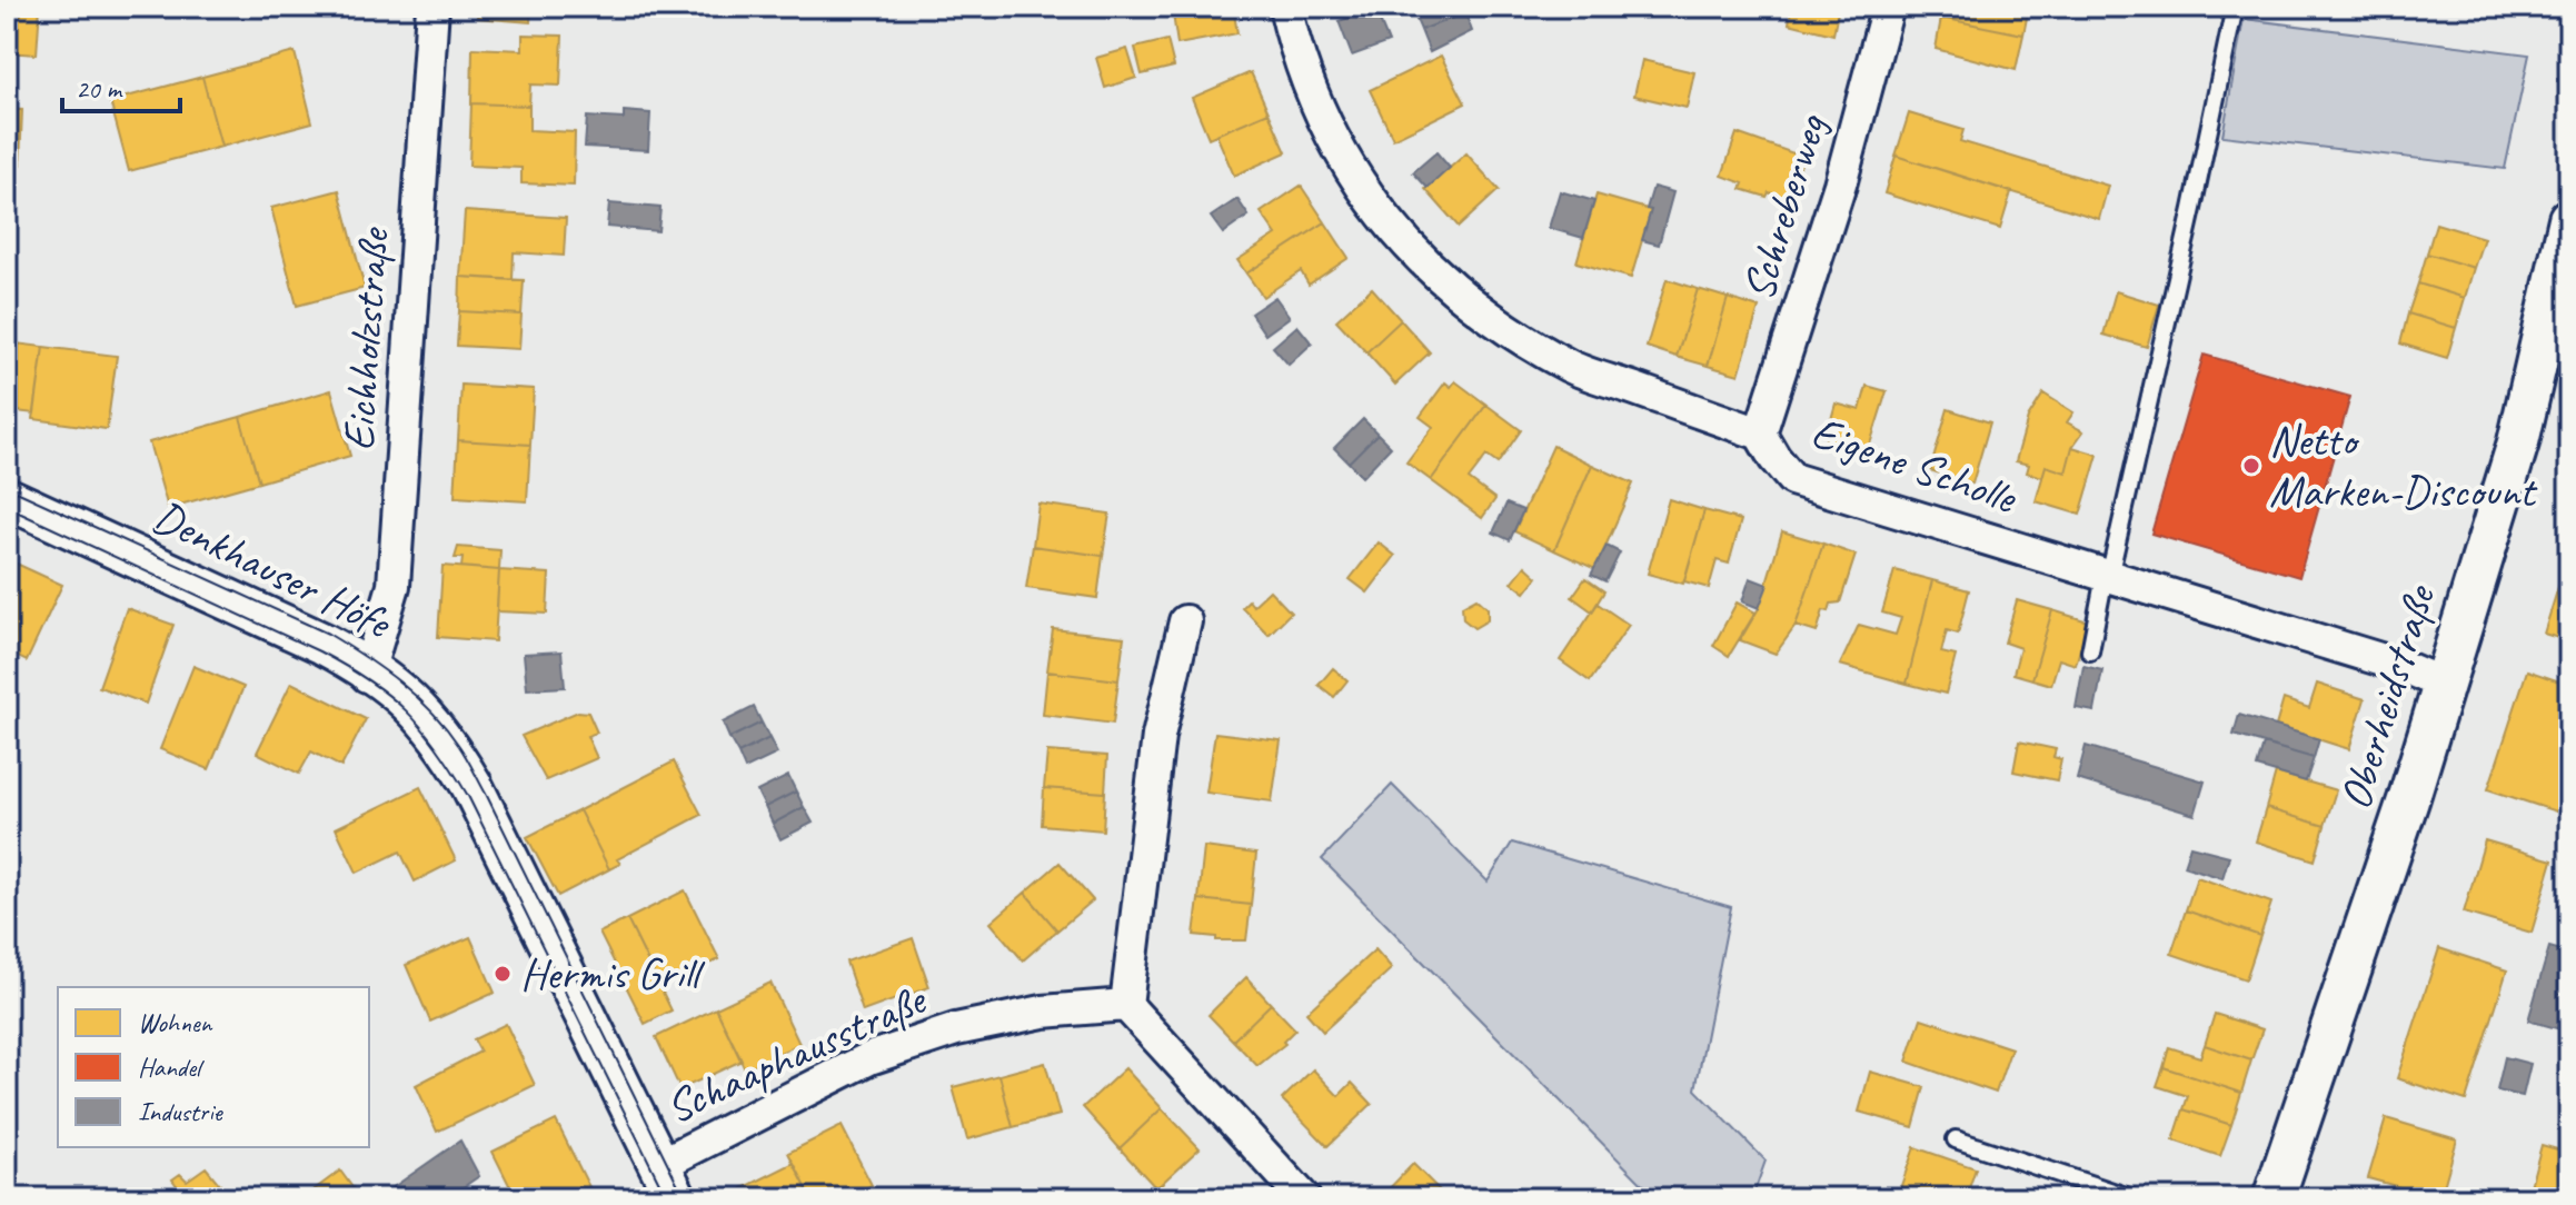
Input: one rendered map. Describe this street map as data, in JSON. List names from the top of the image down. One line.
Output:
{"streets":{"street":["Schreberweg","Eichholzstraße","Eigene Scholle","Denkhauser Höfe","Oberheidstraße","Schaaphausstraße"]},"crossings":[["Schreberweg","Eigene Scholle"],["Eichholzstraße","Denkhauser Höfe"],["Eigene Scholle","Oberheidstraße"],["Denkhauser Höfe","Schaaphausstraße"]],"places":["Netto Marken-Discount","Hermis Grill"],"legend":["Wohnen","Handel","Industrie"],"scale_bar":"20 m"}
